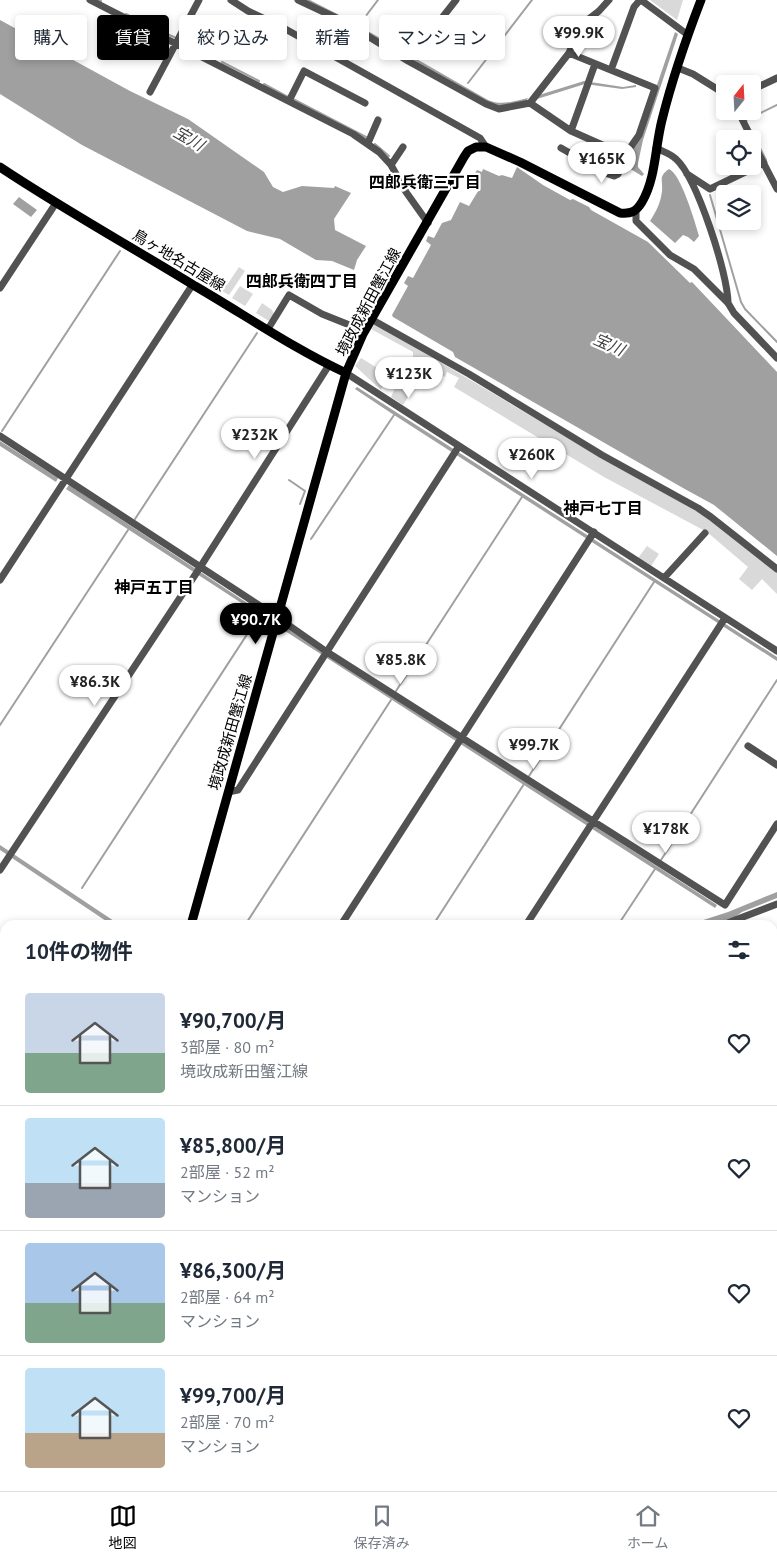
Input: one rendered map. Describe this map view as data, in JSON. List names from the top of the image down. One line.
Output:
{"streets":{"main road":["鳥ヶ地名古屋線","境政成新田蟹江線"]},"crossings":[["鳥ヶ地名古屋線","境政成新田蟹江線"]],"districts":["四郎兵衛三丁目","四郎兵衛四丁目","神戸七丁目","神戸五丁目"],"water":["宝川"],"north":"top","page":{"chip":["購入","賃貸","絞り込み","新着","マンション"],"price":["¥99.9K","¥165K","¥123K","¥232K","¥260K","¥90.7K","¥85.8K","¥86.3K","¥99.7K","¥178K"],"heading":"10件の物件","list":[{"name":"¥90,700/月","note":"3部屋 · 80 m² · 境政成新田蟹江線"},{"name":"¥85,800/月","note":"2部屋 · 52 m² · マンション"},{"name":"¥86,300/月","note":"2部屋 · 64 m² · マンション"},{"name":"¥99,700/月","note":"2部屋 · 70 m² · マンション"}],"tabs":["地図","保存済み","ホーム"]}}
